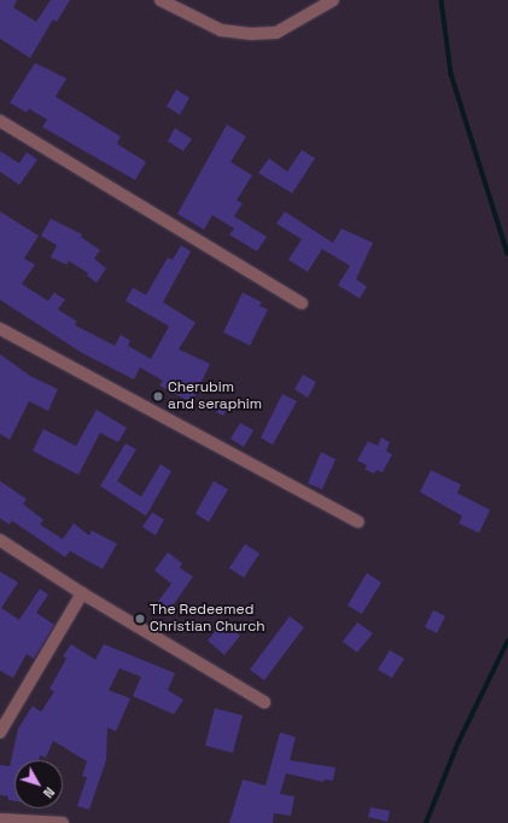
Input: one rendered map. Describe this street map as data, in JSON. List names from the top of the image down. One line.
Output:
{"places":["Cherubim and seraphim","The Redeemed Christian Church"],"north":"bottom right"}
